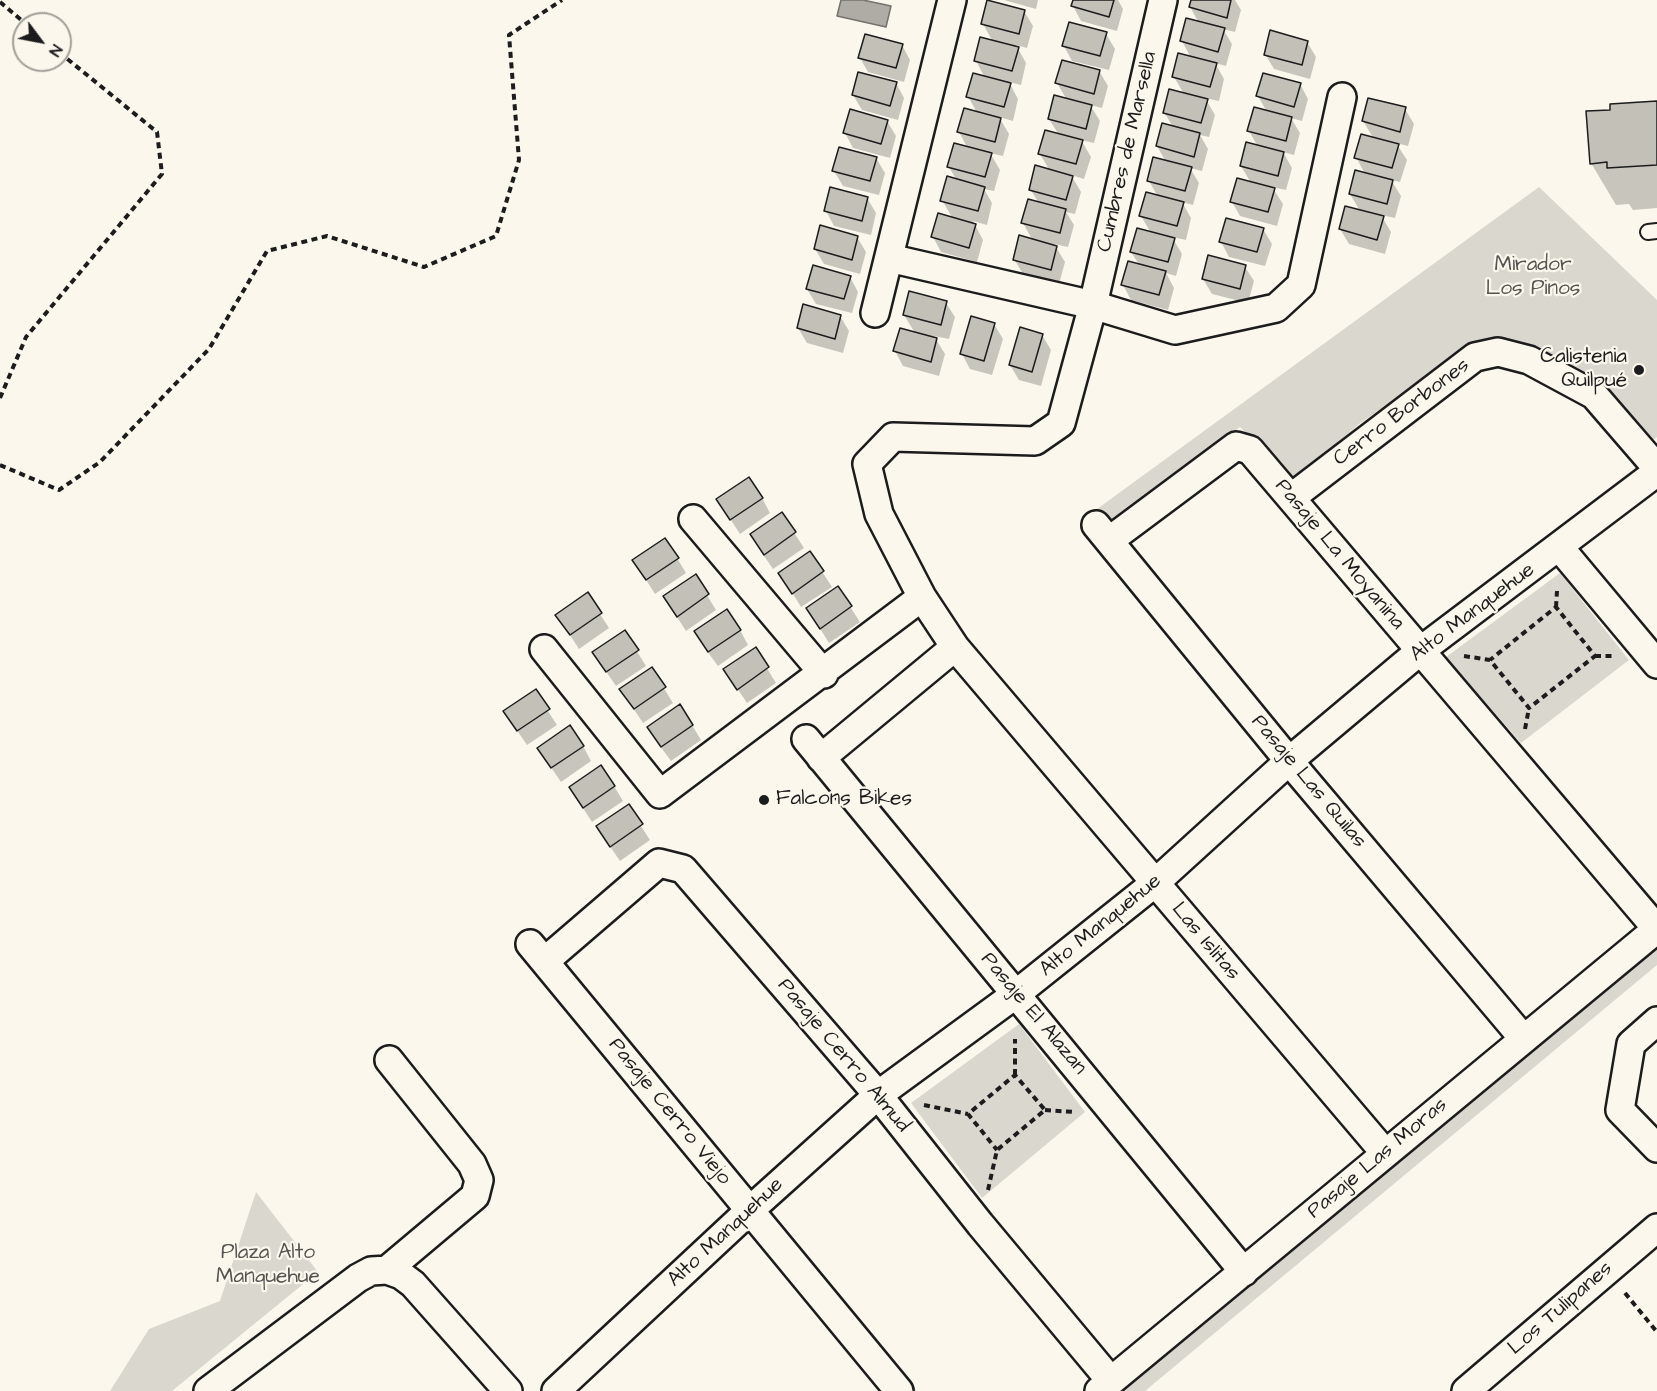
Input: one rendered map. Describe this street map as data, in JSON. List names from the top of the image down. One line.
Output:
{"streets":{"street":["Cumbres de Marsella","Cerro Borbones","Pasaje La Moyanina","Alto Manquehue","Pasaje Las Quilas","Las Islitas","Pasaje El Alazan","Pasaje Cerro Almud","Pasaje Cerro Viejo","Pasaje Las Moras","Los Tulipanes"]},"crossings":[["Cumbres de Marsella","Las Islitas"],["Cumbres de Marsella","Pasaje El Alazan"],["Cerro Borbones","Pasaje La Moyanina"],["Pasaje La Moyanina","Alto Manquehue"],["Pasaje La Moyanina","Pasaje Las Quilas"],["Pasaje La Moyanina","Pasaje Las Moras"],["Alto Manquehue","Pasaje Las Quilas"],["Alto Manquehue","Las Islitas"],["Alto Manquehue","Pasaje El Alazan"],["Alto Manquehue","Pasaje Cerro Almud"],["Alto Manquehue","Pasaje Cerro Viejo"],["Pasaje Las Quilas","Pasaje Las Moras"],["Las Islitas","Pasaje El Alazan"],["Las Islitas","Pasaje Las Moras"],["Pasaje El Alazan","Pasaje Las Moras"],["Pasaje Cerro Almud","Pasaje Cerro Viejo"],["Pasaje Cerro Almud","Pasaje Las Moras"]],"parks":["Mirador Los Pinos","Plaza Alto Manquehue"],"places":["Calistenia Quilpué","Falcons Bikes"],"north":"bottom right"}
